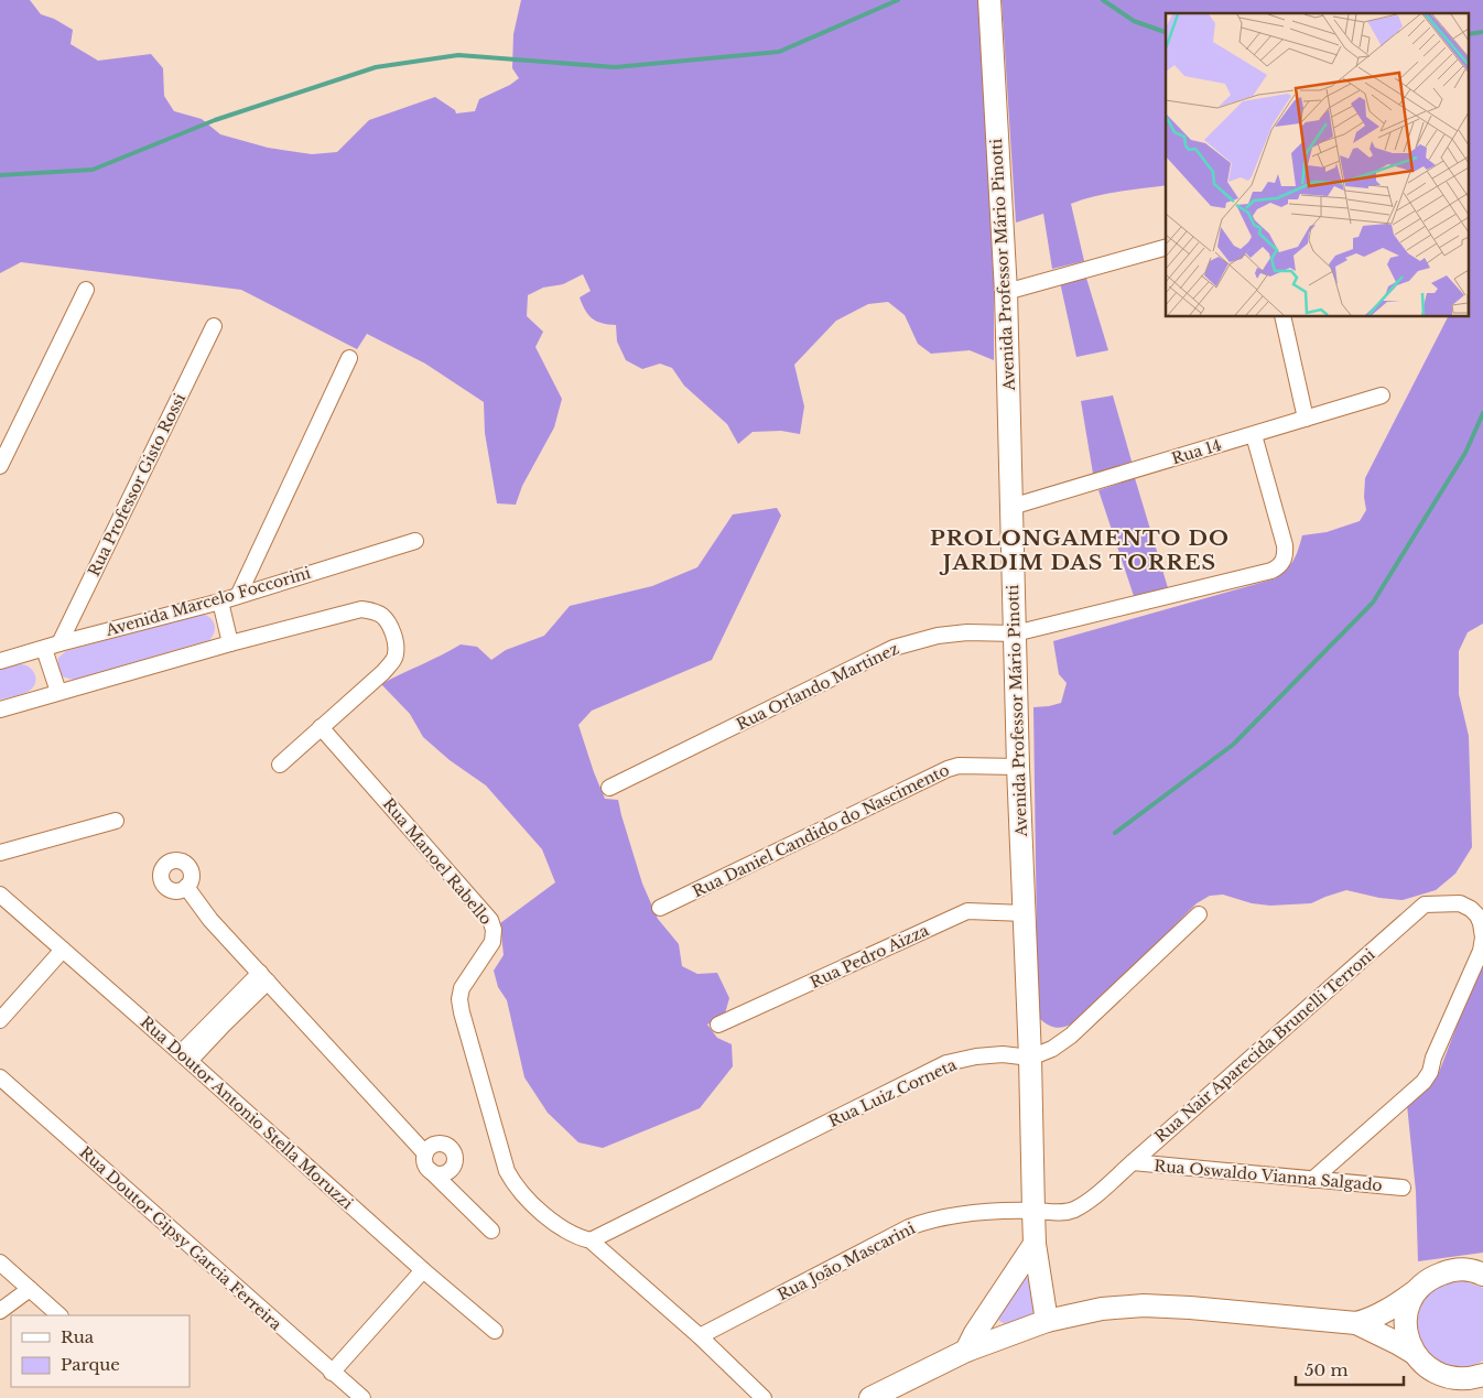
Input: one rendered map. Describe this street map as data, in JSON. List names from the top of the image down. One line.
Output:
{"streets":{"street":["Avenida Professor Mário Pinotti","Rua 14","Rua Professor Gisto Rossi","Avenida Marcelo Foccorini","Rua Orlando Martinez","Rua Daniel Candido do Nascimento","Rua Manoel Rabello","Rua Pedro Aizza","Rua Nair Aparecida Brunelli Terroni","Rua Luiz Corneta","Rua Doutor Antonio Stella Moruzzi","Rua Oswaldo Vianna Salgado","Rua Doutor Gipsy Garcia Ferreira","Rua João Mascarini"]},"crossings":[["Avenida Professor Mário Pinotti","Rua 14"],["Avenida Professor Mário Pinotti","Rua Orlando Martinez"],["Avenida Professor Mário Pinotti","Rua Daniel Candido do Nascimento"],["Avenida Professor Mário Pinotti","Rua Pedro Aizza"],["Avenida Professor Mário Pinotti","Rua Nair Aparecida Brunelli Terroni"],["Avenida Professor Mário Pinotti","Rua Luiz Corneta"],["Avenida Professor Mário Pinotti","Rua João Mascarini"],["Rua 14","Rua Orlando Martinez"],["Rua Professor Gisto Rossi","Avenida Marcelo Foccorini"],["Rua Manoel Rabello","Rua Luiz Corneta"],["Rua Manoel Rabello","Rua João Mascarini"],["Rua Nair Aparecida Brunelli Terroni","Rua Oswaldo Vianna Salgado"],["Rua Nair Aparecida Brunelli Terroni","Rua João Mascarini"]],"districts":["PROLONGAMENTO DO JARDIM DAS TORRES"],"legend":["Rua","Parque"],"scale_bar":"50 m"}
